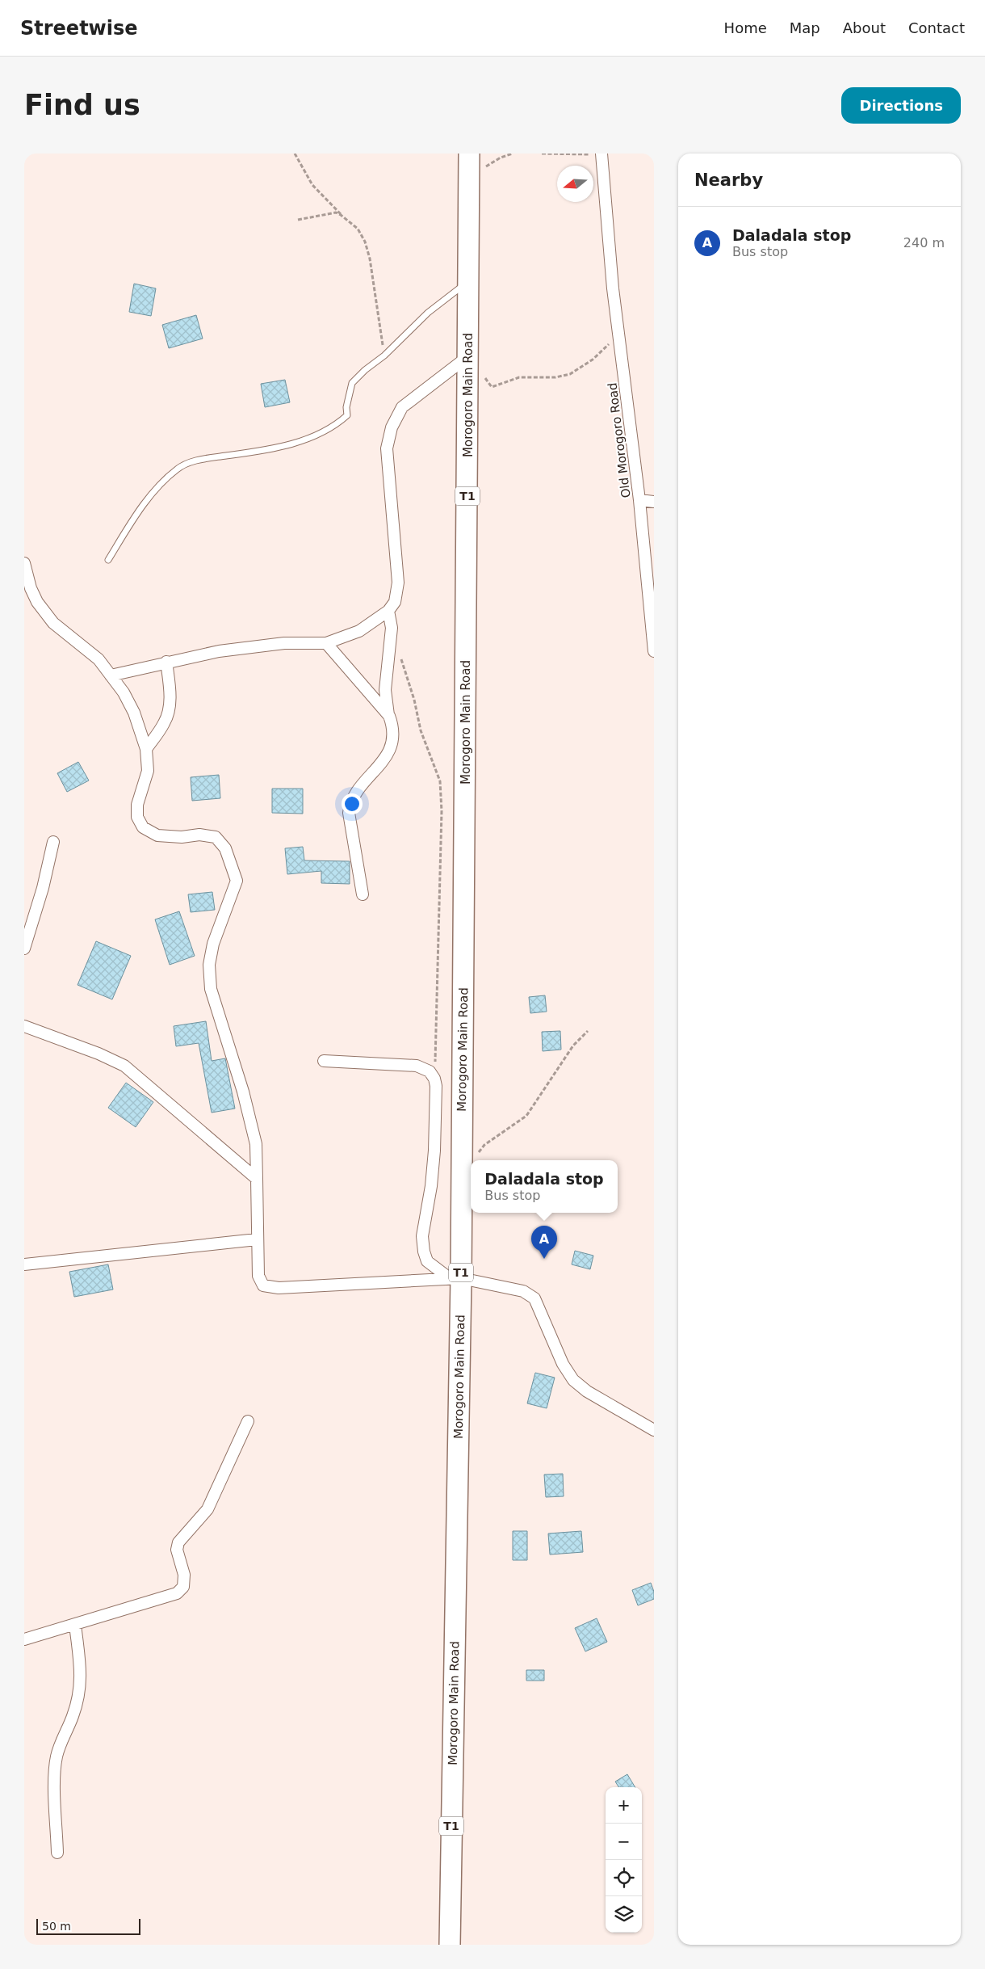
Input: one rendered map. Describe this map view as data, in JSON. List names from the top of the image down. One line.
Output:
{"streets":{"highway":["Morogoro Main Road","T1"],"street":["Old Morogoro Road"]},"scale_bar":"50 m","north":"left","page":{"header":"Streetwise","nav":["Home","Map","About","Contact"],"buttons":"Directions","title":"Find us","heading":"Nearby","list":[{"mark":"A","name":"Daladala stop","note":"Bus stop","value":"240 m"}],"popup":["Daladala stop","Bus stop"],"pins":"A","map_buttons":["+","−"],"scale":"50 m"}}
